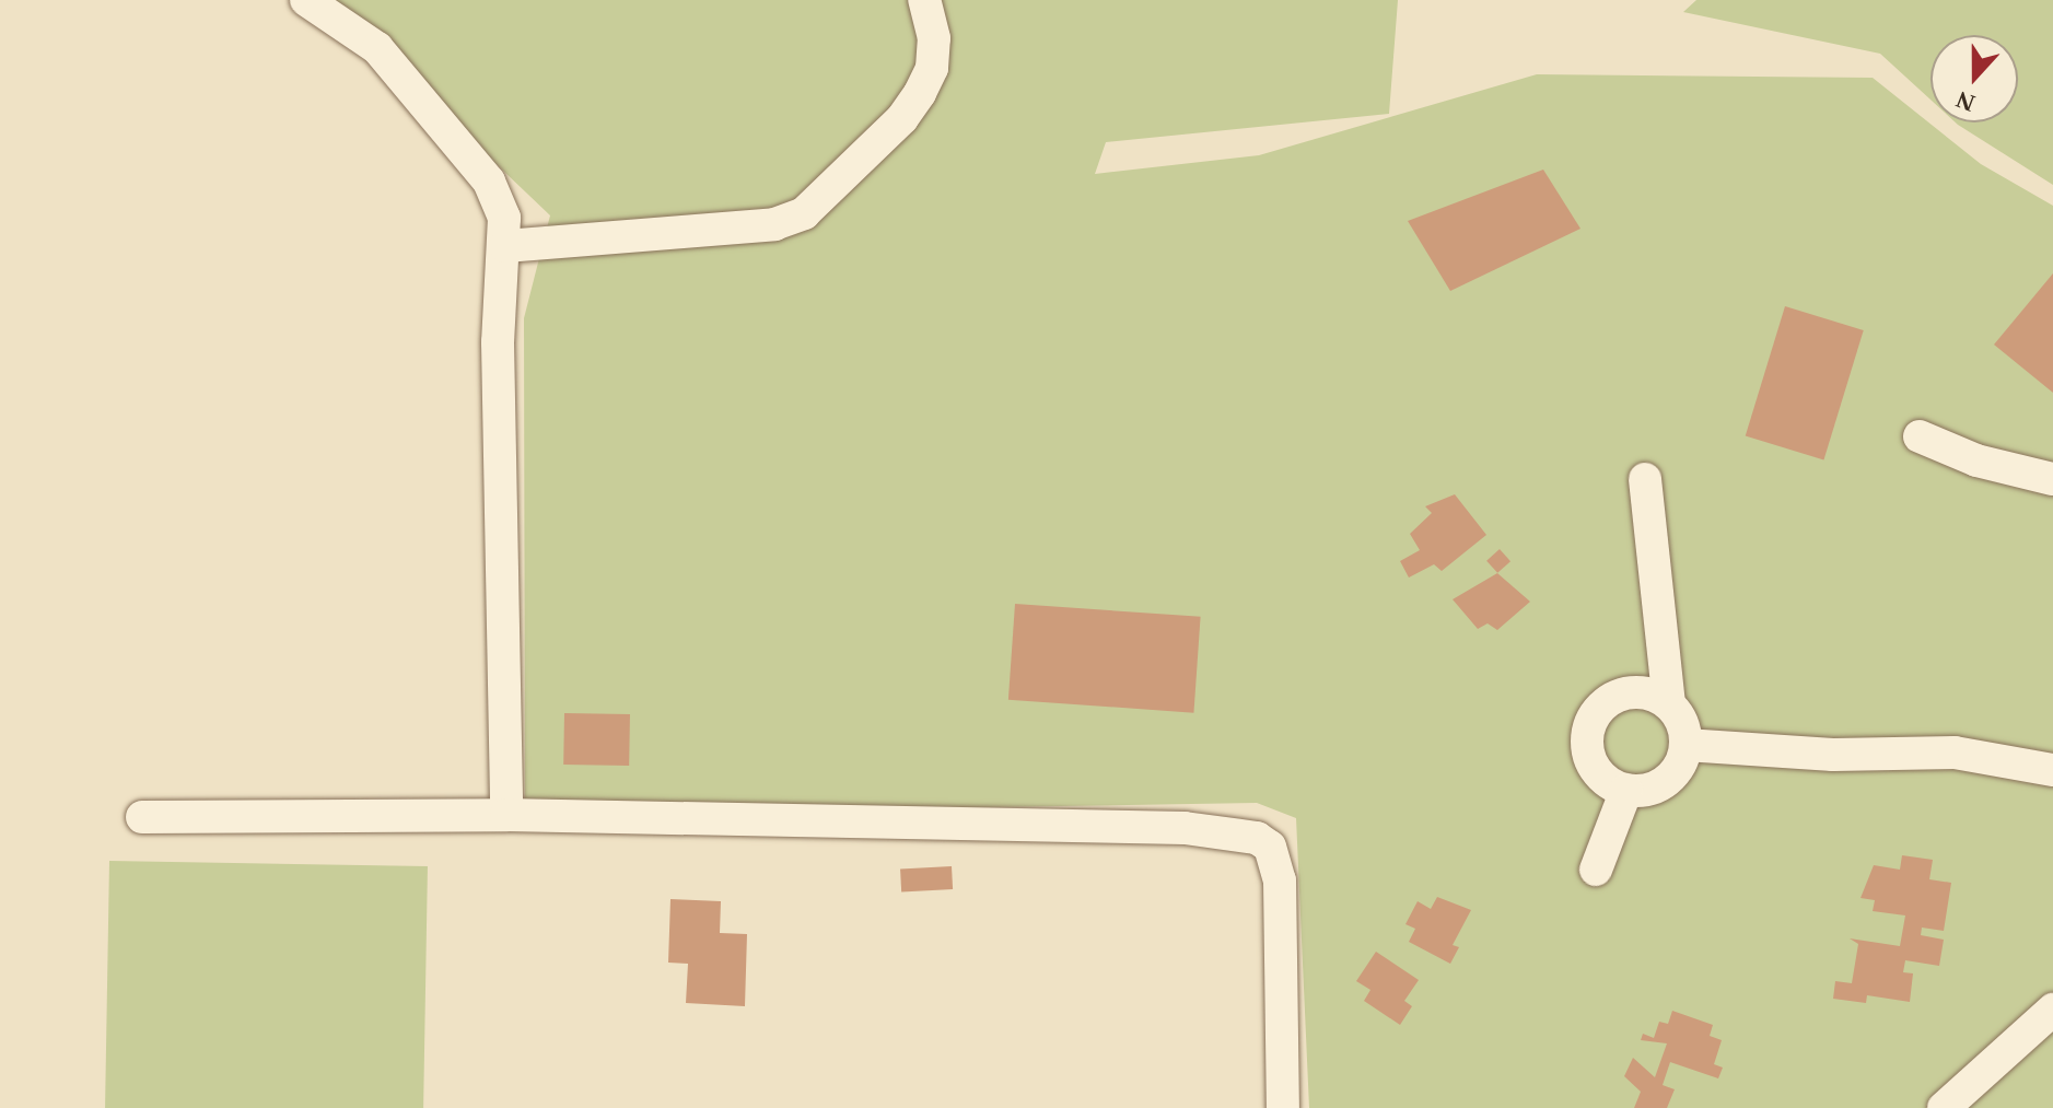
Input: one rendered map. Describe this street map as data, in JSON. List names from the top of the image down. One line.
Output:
{"north":"bottom"}
